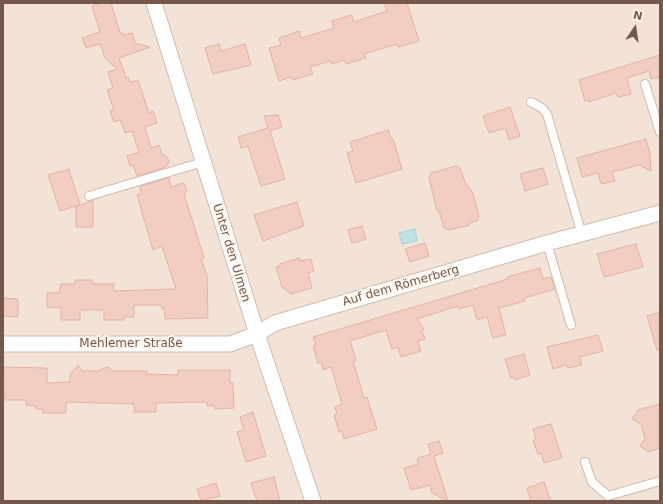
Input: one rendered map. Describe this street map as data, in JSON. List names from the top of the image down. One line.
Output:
{"streets":{"street":["Unter den Ulmen","Auf dem Römerberg","Mehlemer Straße"]},"crossings":[["Unter den Ulmen","Auf dem Römerberg"],["Unter den Ulmen","Mehlemer Straße"],["Auf dem Römerberg","Mehlemer Straße"]],"north":"top"}
